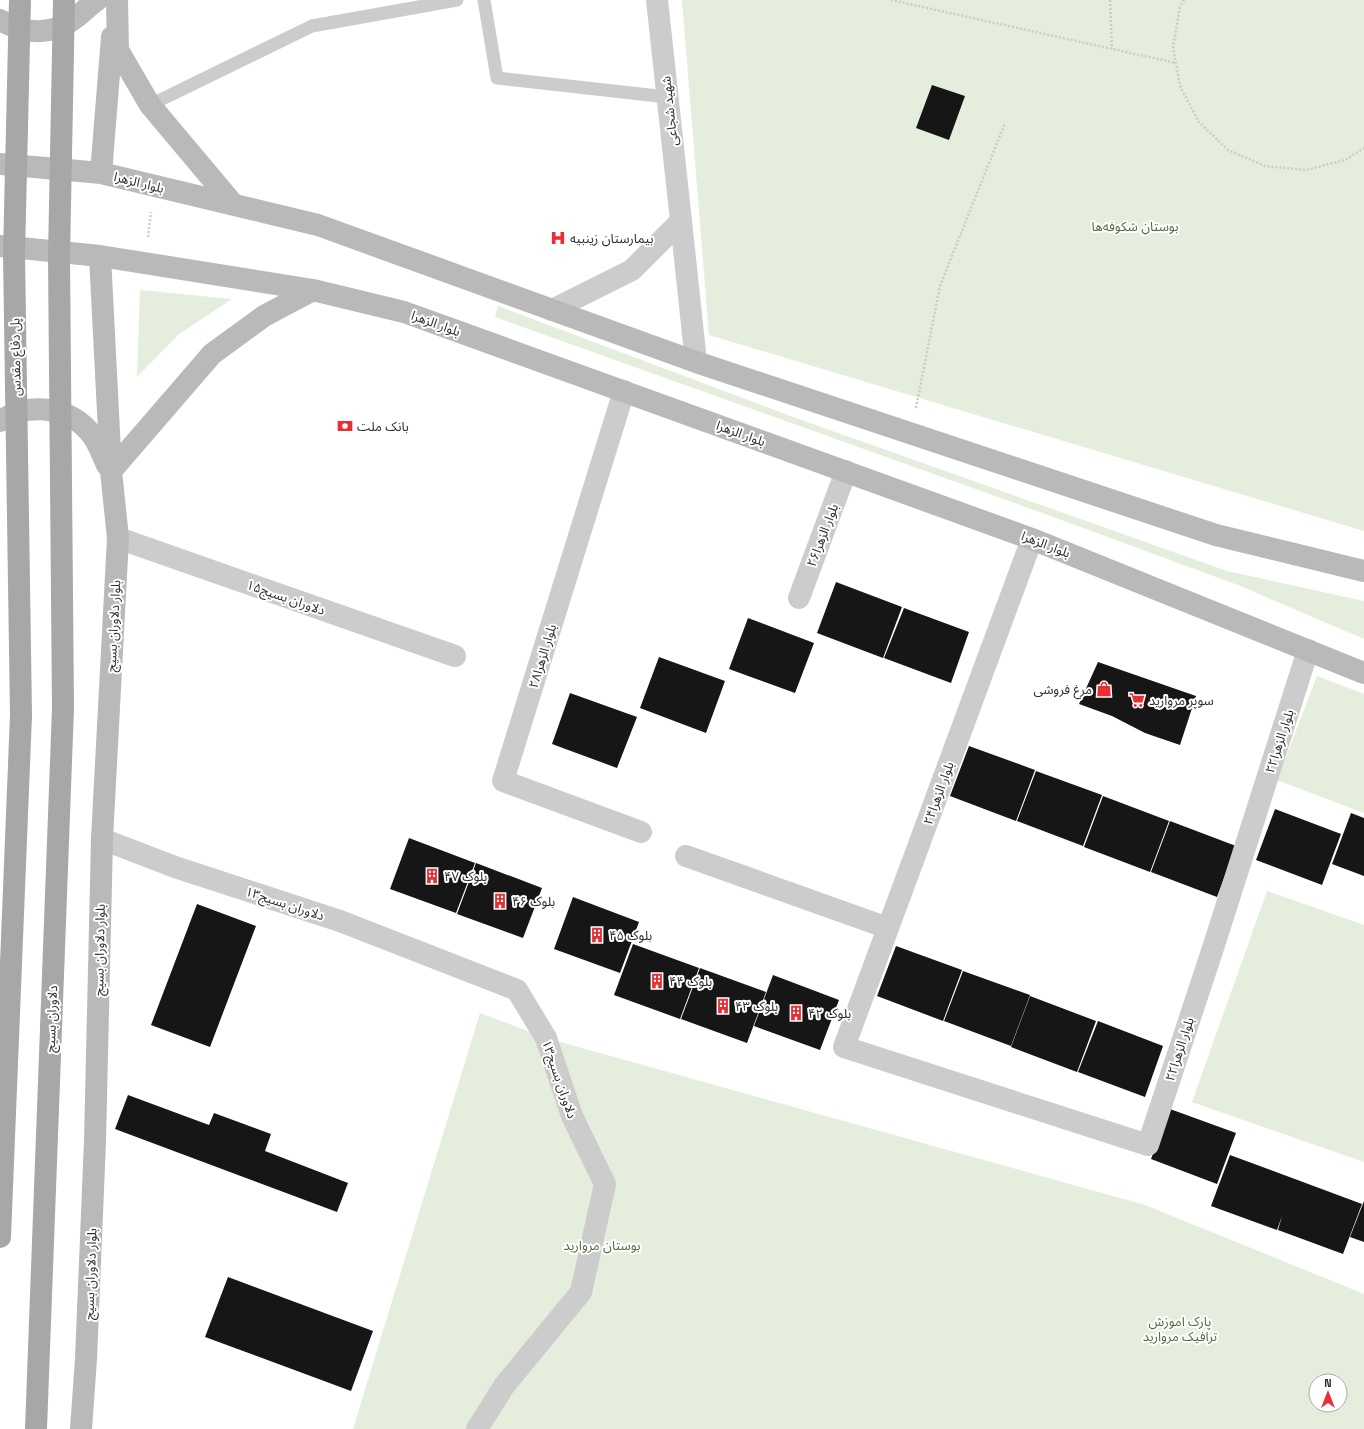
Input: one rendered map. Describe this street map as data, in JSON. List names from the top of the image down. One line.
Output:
{"streets":{"main road":["بلوار الزهرا","پل دفاع مقدس","بلوار دلاوران بسیج","دلاوران بسیج"],"street":["شهید شجاعی","بلوار الزهرا۲۶","دلاوران بسیج۱۵","بلوار الزهرا۲۸","بلوار الزهرا۲۲","بلوار الزهرا۲۴","دلاوران بسیج۱۳"]},"crossings":[["شهید شجاعی","بلوار الزهرا"],["بلوار الزهرا","بلوار الزهرا۲۶"],["بلوار الزهرا","بلوار دلاوران بسیج"],["بلوار الزهرا","بلوار الزهرا۲۸"],["بلوار الزهرا","بلوار الزهرا۲۲"],["بلوار الزهرا","بلوار الزهرا۲۴"],["دلاوران بسیج۱۵","بلوار دلاوران بسیج"],["بلوار دلاوران بسیج","دلاوران بسیج۱۳"],["بلوار الزهرا۲۲","بلوار الزهرا۲۴"]],"parks":["بوستان شکوفه‌ها","بوستان مروارید","پارک اموزش ترافیک مروارید"],"places":{"hospital":["بیمارستان زینبیه"],"bank":["بانک ملت"],"shop":["مرغ فروشی"],"supermarket":["سوپر مروارید"],"building":["بلوک ۴۷","بلوک ۴۶","بلوک ۴۵","بلوک ۴۴","بلوک ۴۳","بلوک ۴۲"]},"north":"top"}
